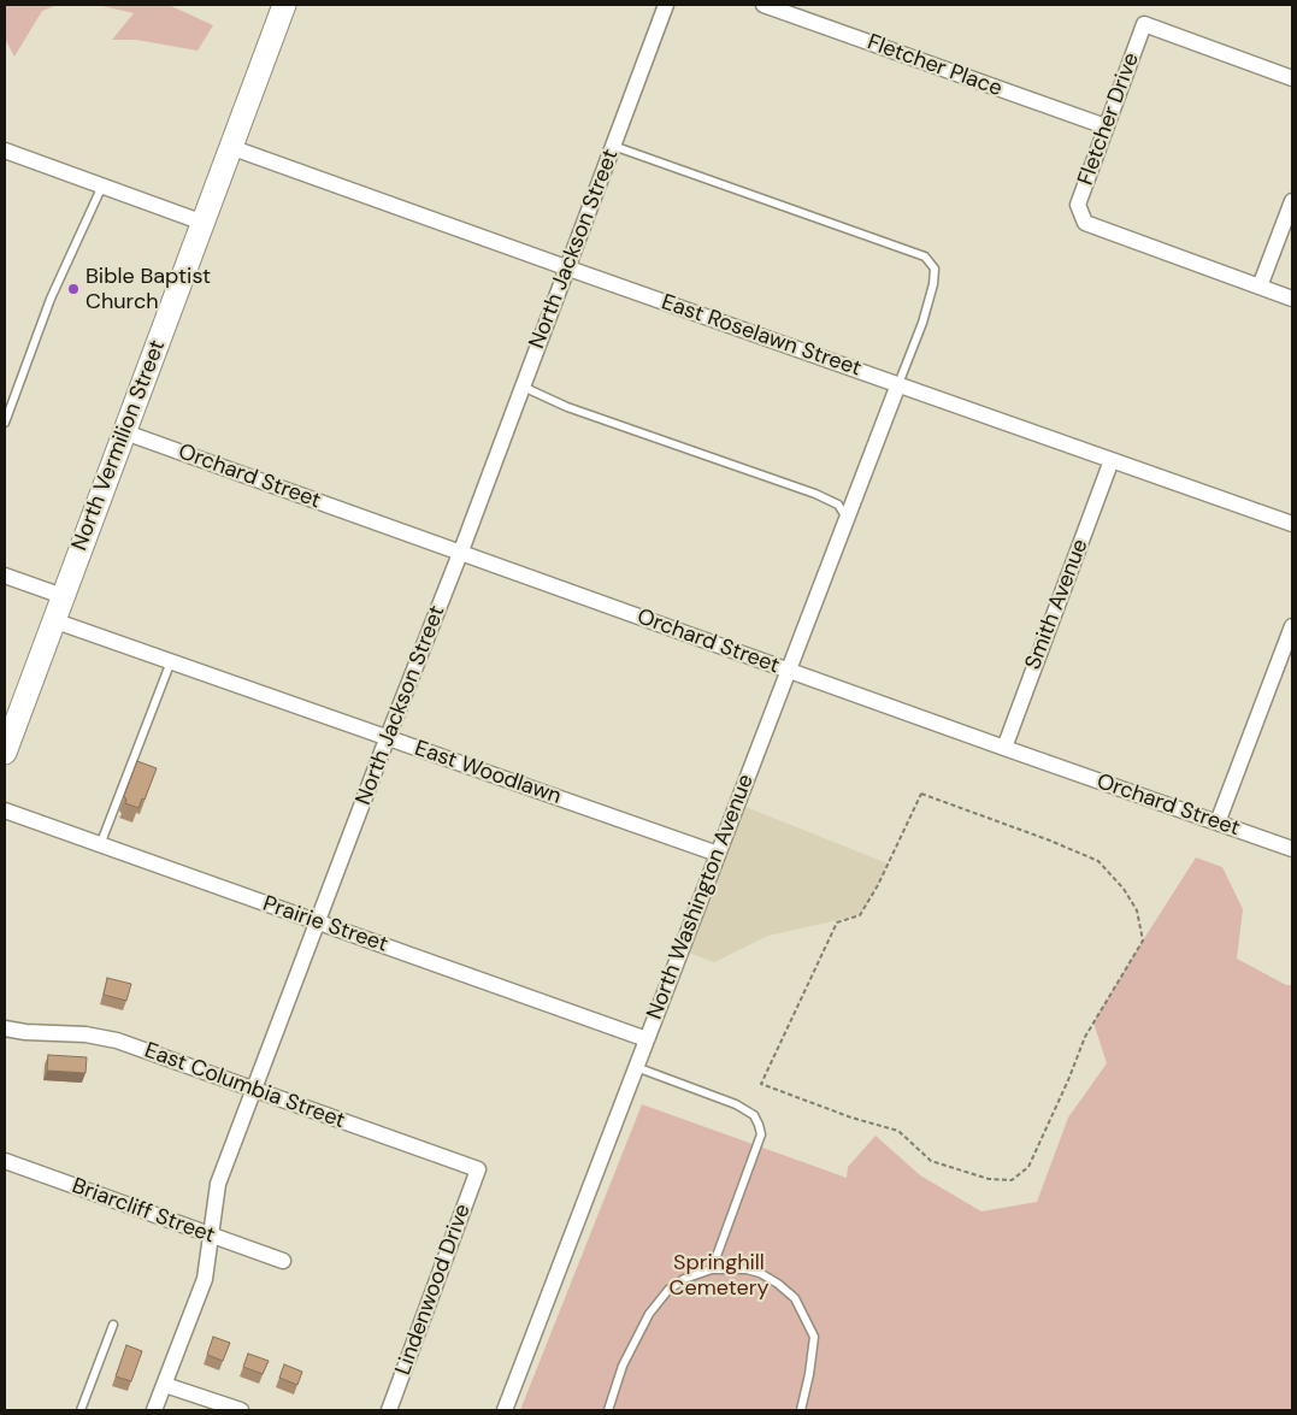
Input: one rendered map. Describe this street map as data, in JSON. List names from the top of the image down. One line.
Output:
{"streets":{"main road":["North Vermilion Street"],"street":["Fletcher Place","Fletcher Drive","North Jackson Street","East Roselawn Street","Orchard Street","Smith Avenue","East Woodlawn","North Washington Avenue","Prairie Street","East Columbia Street","Briarcliff Street","Lindenwood Drive"]},"crossings":[["Fletcher Place","Fletcher Drive"],["North Jackson Street","East Roselawn Street"],["North Jackson Street","Orchard Street"],["North Jackson Street","East Woodlawn"],["North Jackson Street","Prairie Street"],["North Jackson Street","East Columbia Street"],["North Jackson Street","Briarcliff Street"],["East Roselawn Street","North Vermilion Street"],["East Roselawn Street","Smith Avenue"],["East Roselawn Street","North Washington Avenue"],["North Vermilion Street","Orchard Street"],["North Vermilion Street","East Woodlawn"],["Orchard Street","Smith Avenue"],["Orchard Street","North Washington Avenue"],["East Woodlawn","North Washington Avenue"],["North Washington Avenue","Prairie Street"],["East Columbia Street","Lindenwood Drive"]],"parks":["Springhill Cemetery"],"places":["Bible Baptist Church"]}
